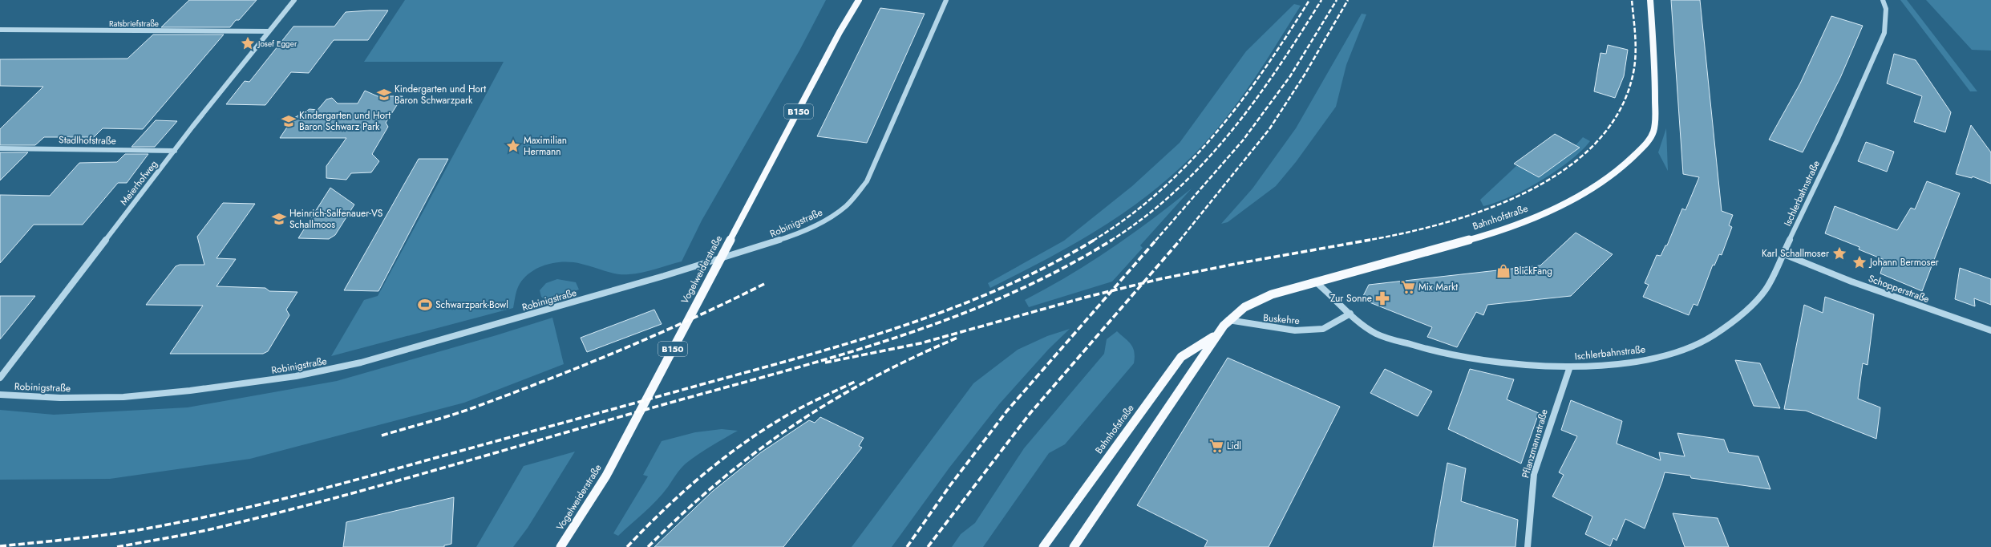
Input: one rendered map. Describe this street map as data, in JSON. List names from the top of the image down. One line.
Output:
{"streets":{"main road":["B150","Bahnhofstraße","Vogelweiderstraße"],"street":["Ratsbriefstraße","Stadlhofstraße","Meierhofweg","Ischlerbahnstraße","Robinigstraße","Schopperstraße","Buskehre","Pflanzmannstraße"]},"crossings":[["Ratsbriefstraße","Meierhofweg"],["Stadlhofstraße","Meierhofweg"],["Ischlerbahnstraße","Bahnhofstraße"],["Ischlerbahnstraße","Schopperstraße"],["Ischlerbahnstraße","Buskehre"],["Ischlerbahnstraße","Pflanzmannstraße"],["Bahnhofstraße","Buskehre"]],"places":{"place":["Josef Egger","Maximilian Hermann","Karl Schallmoser","Johann Bermoser"],"school or university":["Kindergarten und Hort Baron Schwarzpark","Kindergarten und Hort Baron Schwarz Park","Heinrich-Salfenauer-VS Schallmoos"],"shop":["BlickFang"],"supermarket":["Mix Markt","Lidl"],"pharmacy":["Zur Sonne"],"sports":["Schwarzpark-Bowl"]}}
